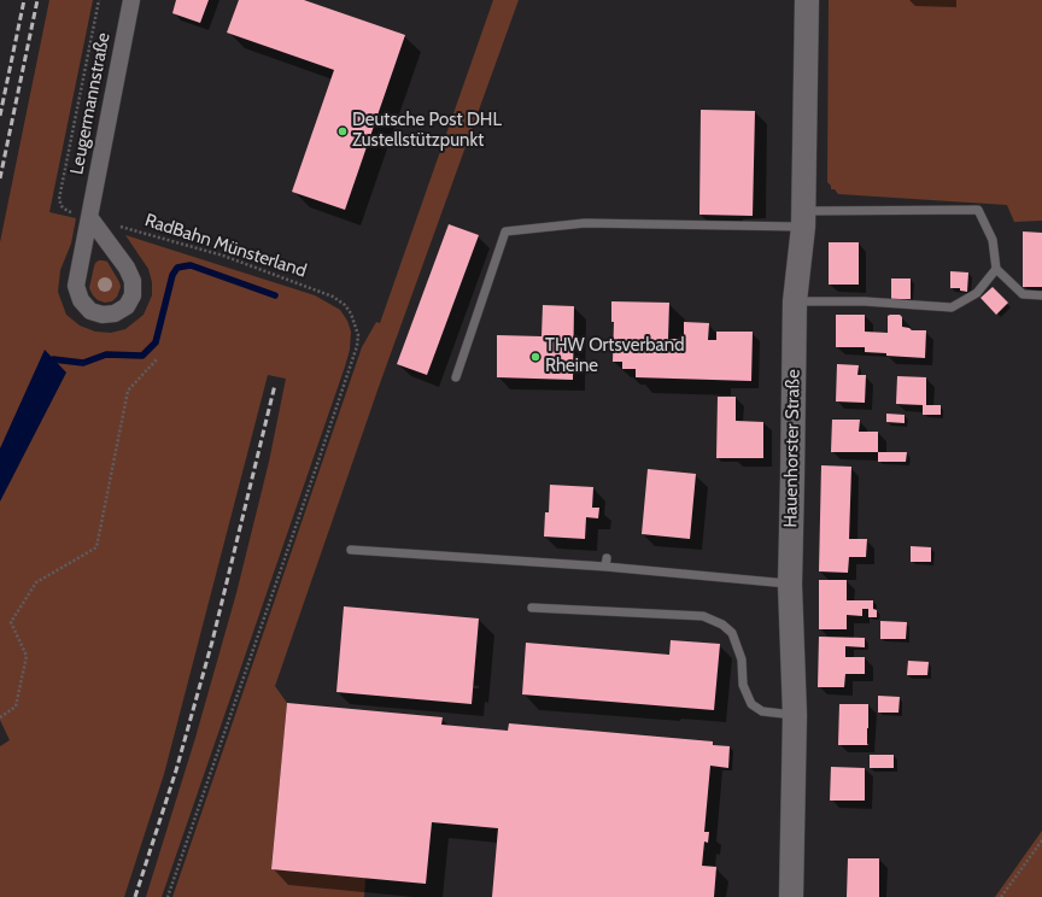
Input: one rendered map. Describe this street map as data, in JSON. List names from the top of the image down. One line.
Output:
{"streets":{"street":["Leugermannstraße","Hauenhorster Straße"],"path":["RadBahn Münsterland"]},"crossings":[["Leugermannstraße","RadBahn Münsterland"]],"places":["Deutsche Post DHL Zustellstützpunkt","THW Ortsverband Rheine"]}
